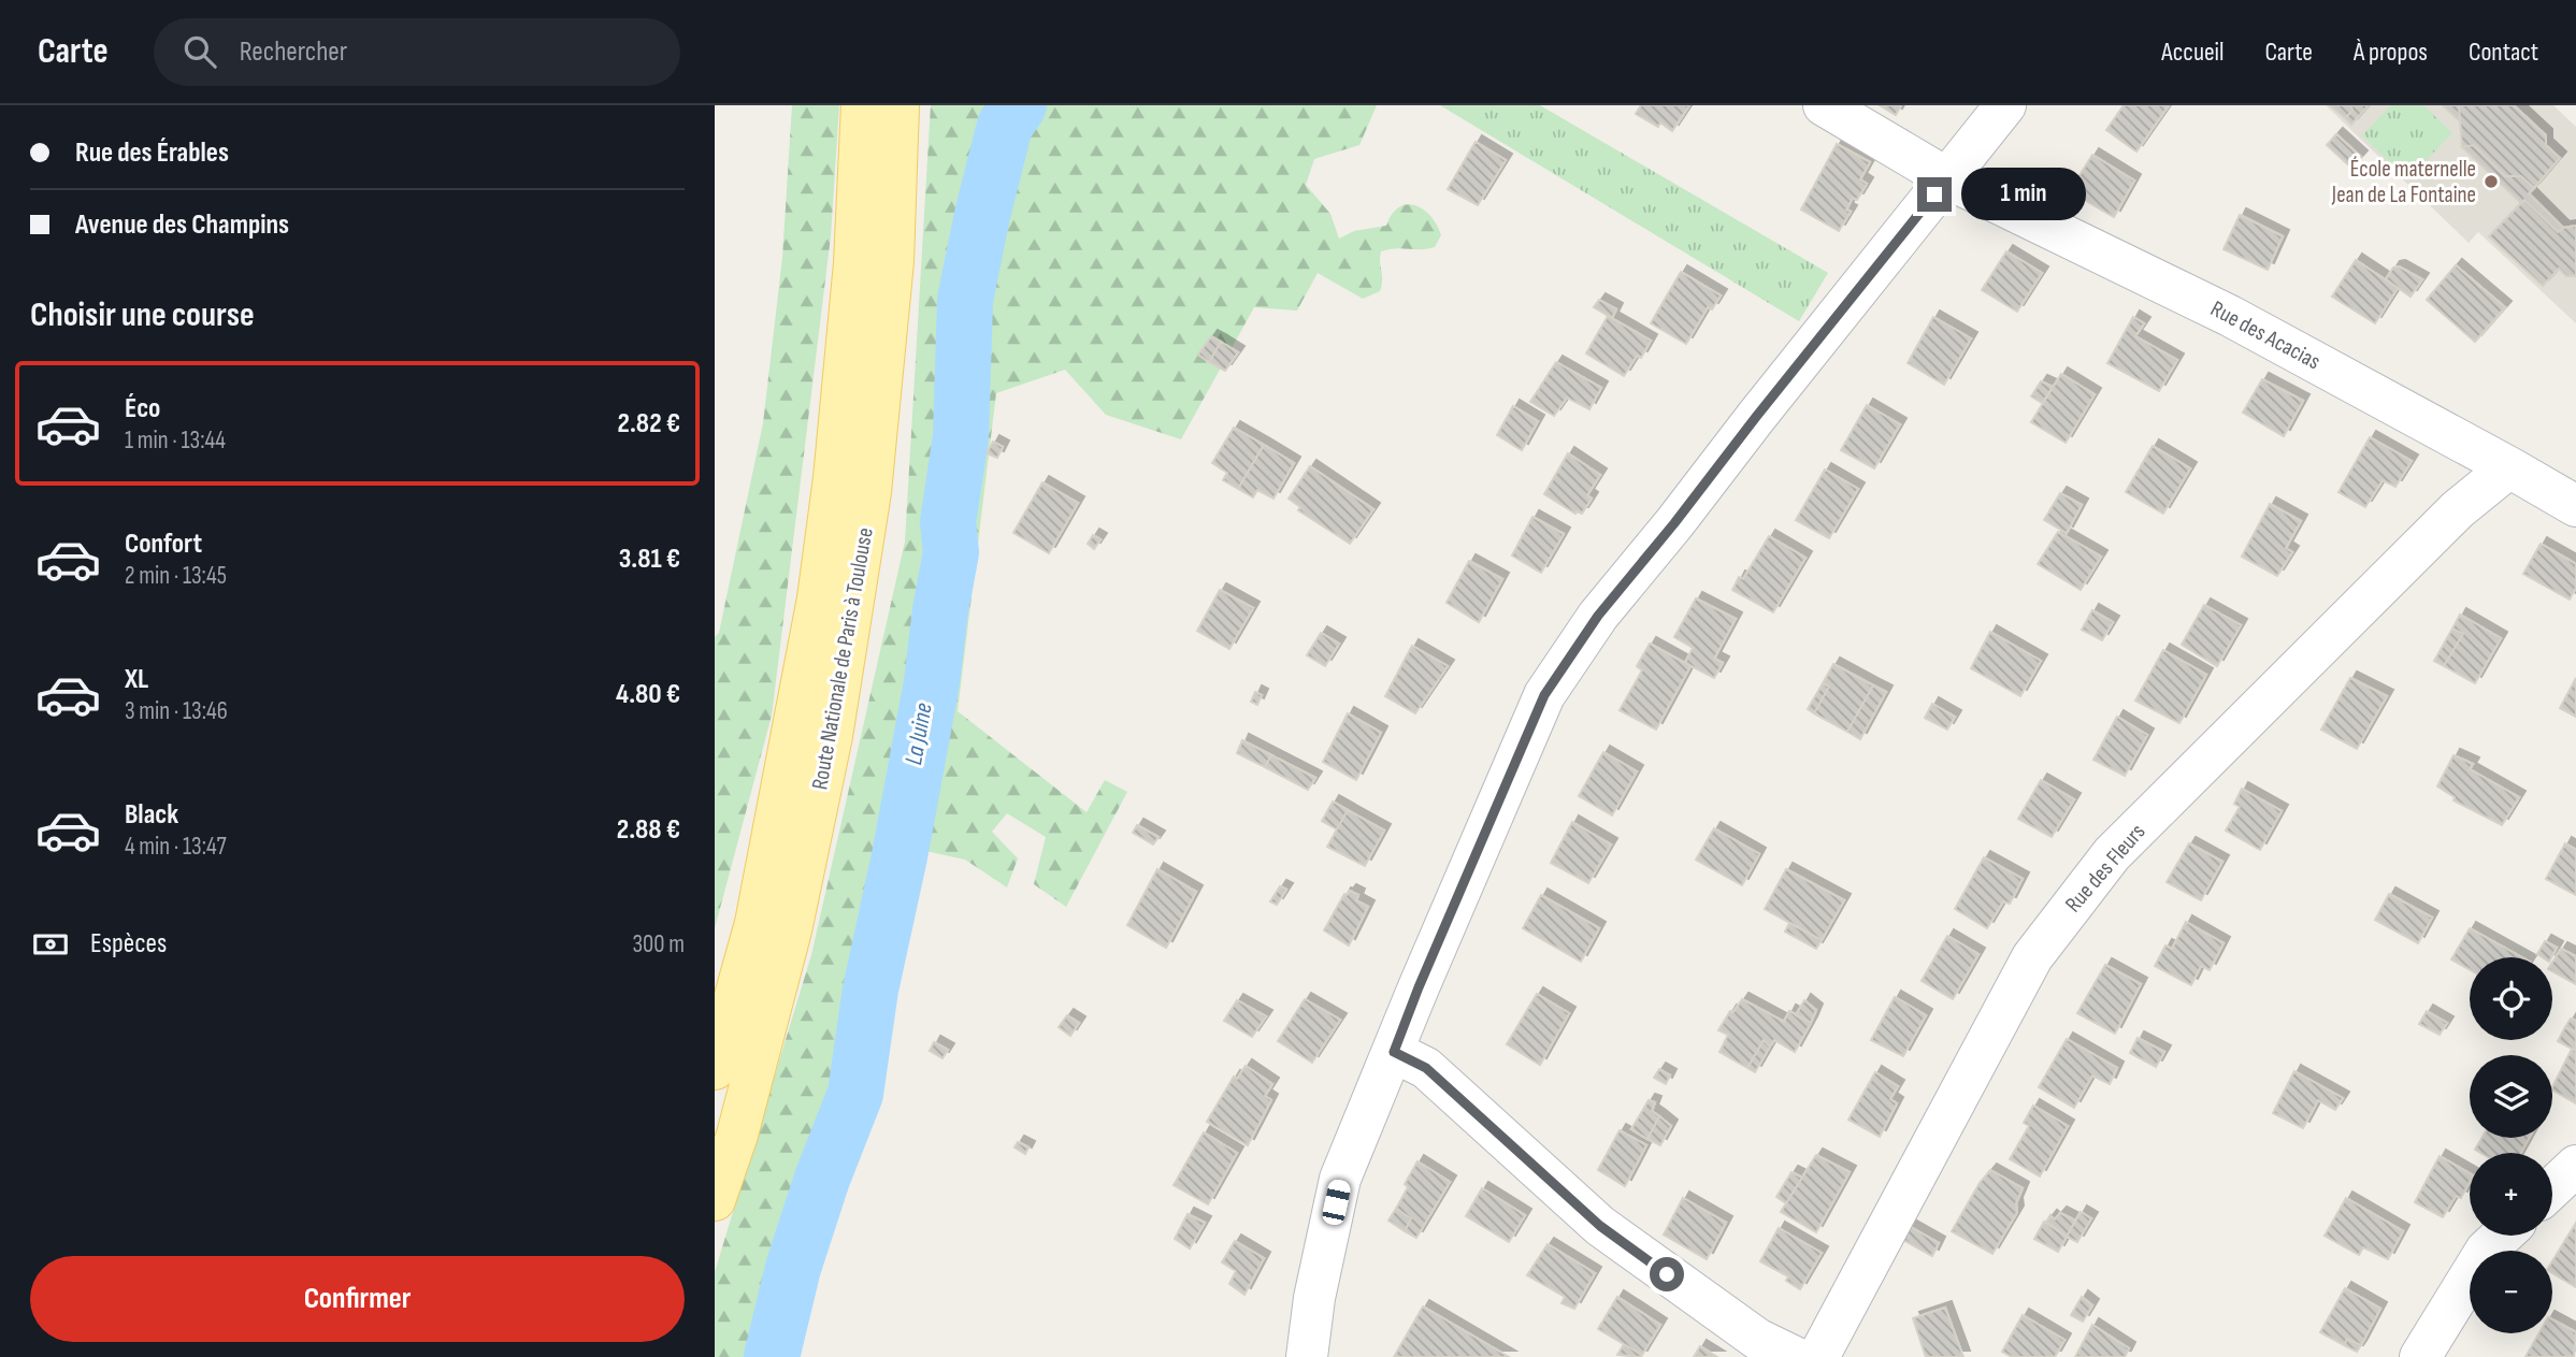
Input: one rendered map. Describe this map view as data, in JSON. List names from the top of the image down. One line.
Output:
{"streets":{"main road":["Route Nationale de Paris à Toulouse"],"street":["Rue des Acacias","Rue des Fleurs"]},"crossings":[["Rue des Acacias","Rue des Fleurs"]],"water":["La Juine"],"places":["École maternelle Jean de La Fontaine"],"page":{"header":"Carte","search":"Rechercher","nav":["Accueil","Carte","À propos","Contact"],"banner":["Rue des Érables","Avenue des Champins"],"bubble":"1 min","heading":"Choisir une course","list":[{"name":"Éco","note":"1 min · 13:44","value":"2.82 €"},{"name":"Confort","note":"2 min · 13:45","value":"3.81 €"},{"name":"XL","note":"3 min · 13:46","value":"4.80 €"},{"name":"Black","note":"4 min · 13:47","value":"2.88 €"}],"pay":["Espèces","300 m"],"map_buttons":["+","−"],"buttons":"Confirmer"}}
